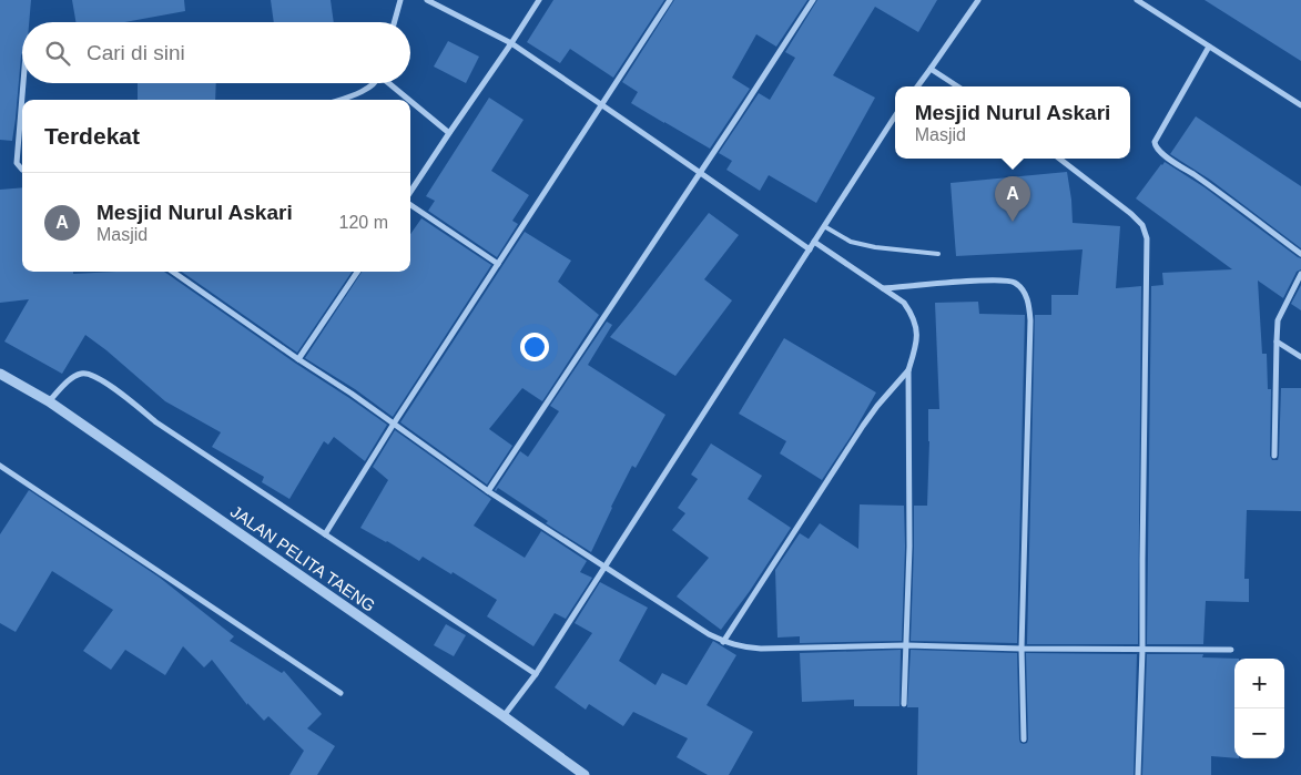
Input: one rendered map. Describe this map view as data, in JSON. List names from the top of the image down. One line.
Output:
{"streets":{"street":["JALAN PELITA TAENG"]},"page":{"search":"Cari di sini","popup":["Mesjid Nurul Askari","Masjid"],"heading":"Terdekat","list":[{"mark":"A","name":"Mesjid Nurul Askari","note":"Masjid","value":"120 m"}],"pins":"A","map_buttons":["+","−"]}}
